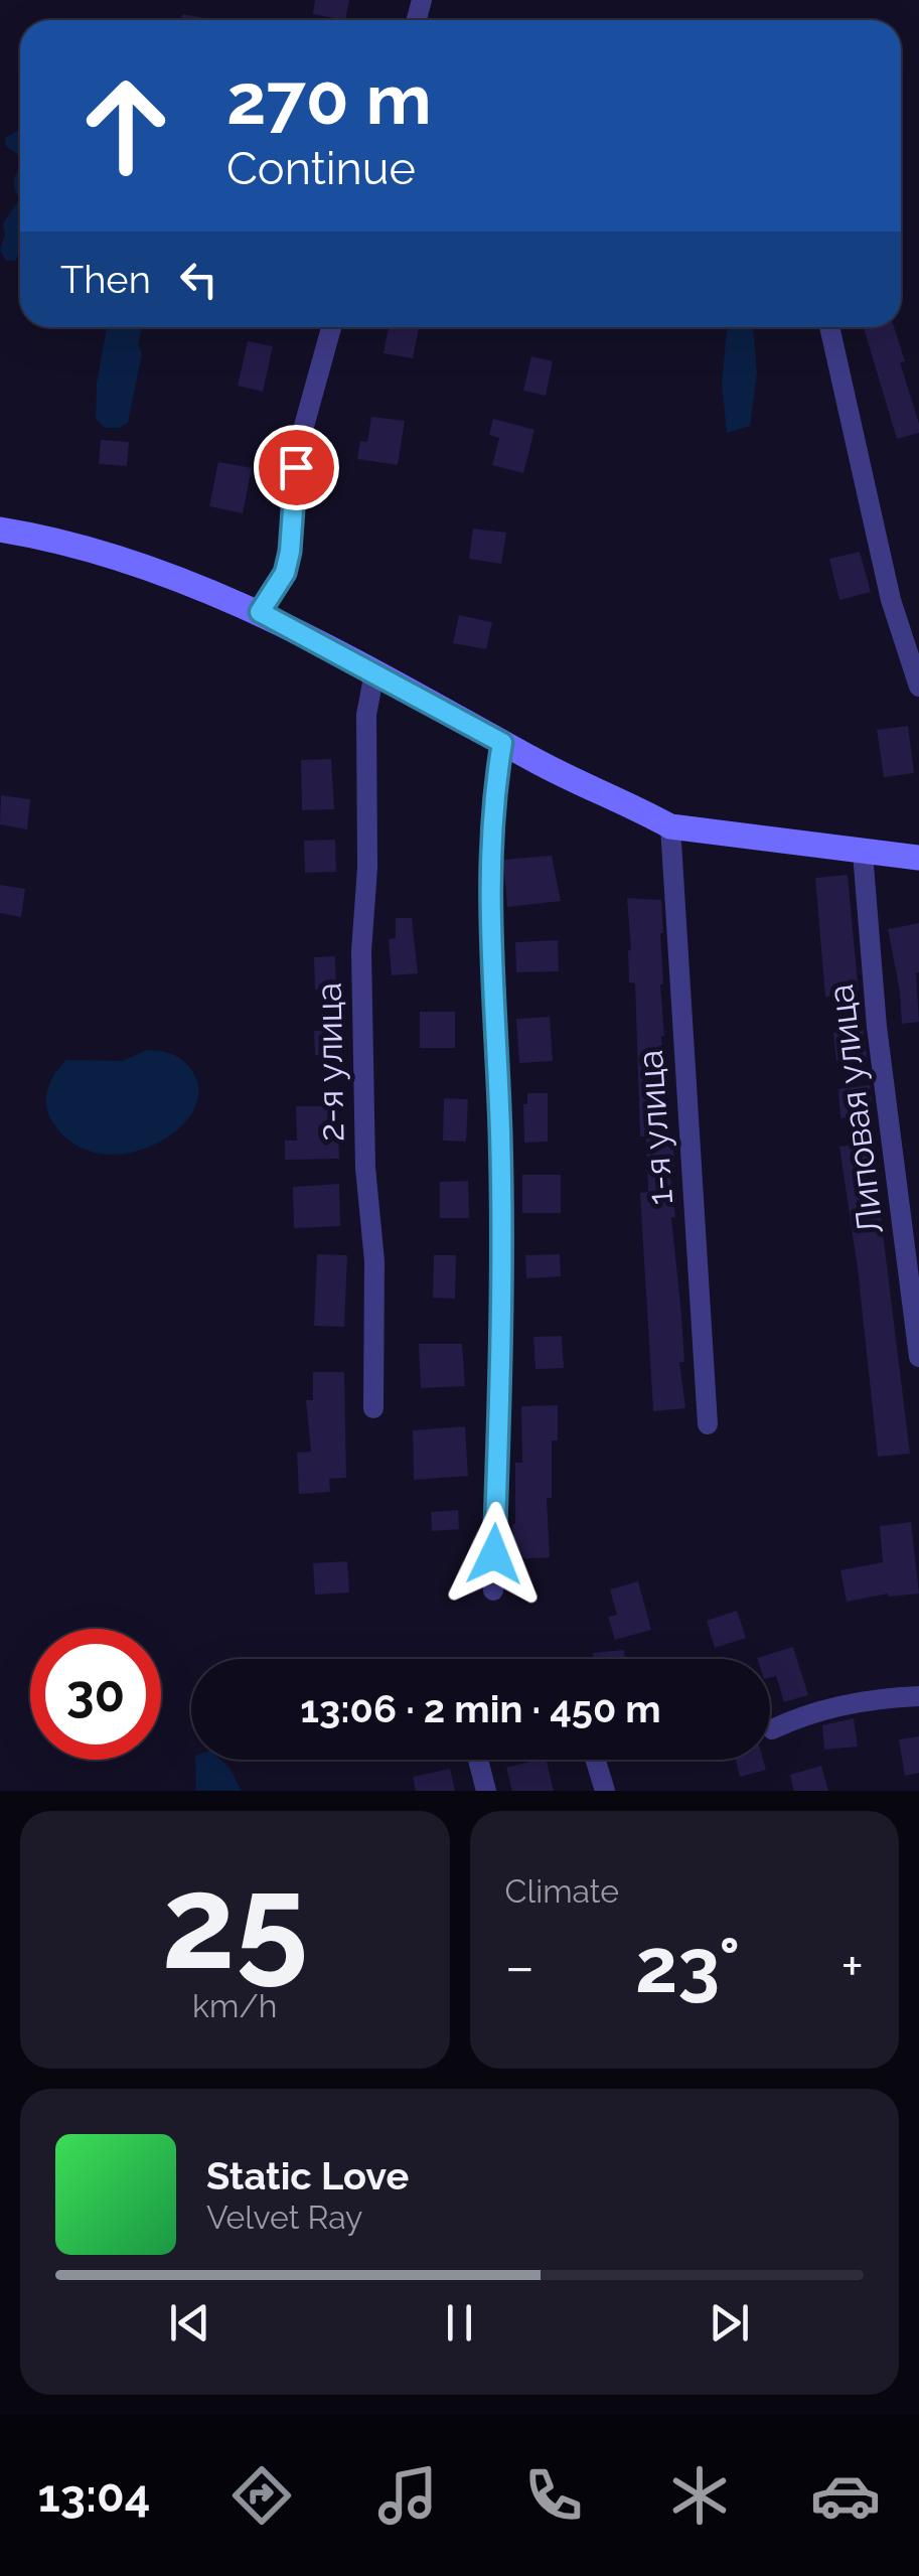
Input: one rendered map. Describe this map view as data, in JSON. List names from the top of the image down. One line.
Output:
{"streets":{"street":["2-я улица","Липовая улица","1-я улица"]},"page":{"turn":["270 m","Continue"],"then":"Then","limit":"30","trip":"13:06 · 2 min · 450 m","tile":[["25","km/h"],"Climate"],"heat":["−","23°","+"],"song":["Static Love","Velvet Ray"],"tabs":"13:04"}}
